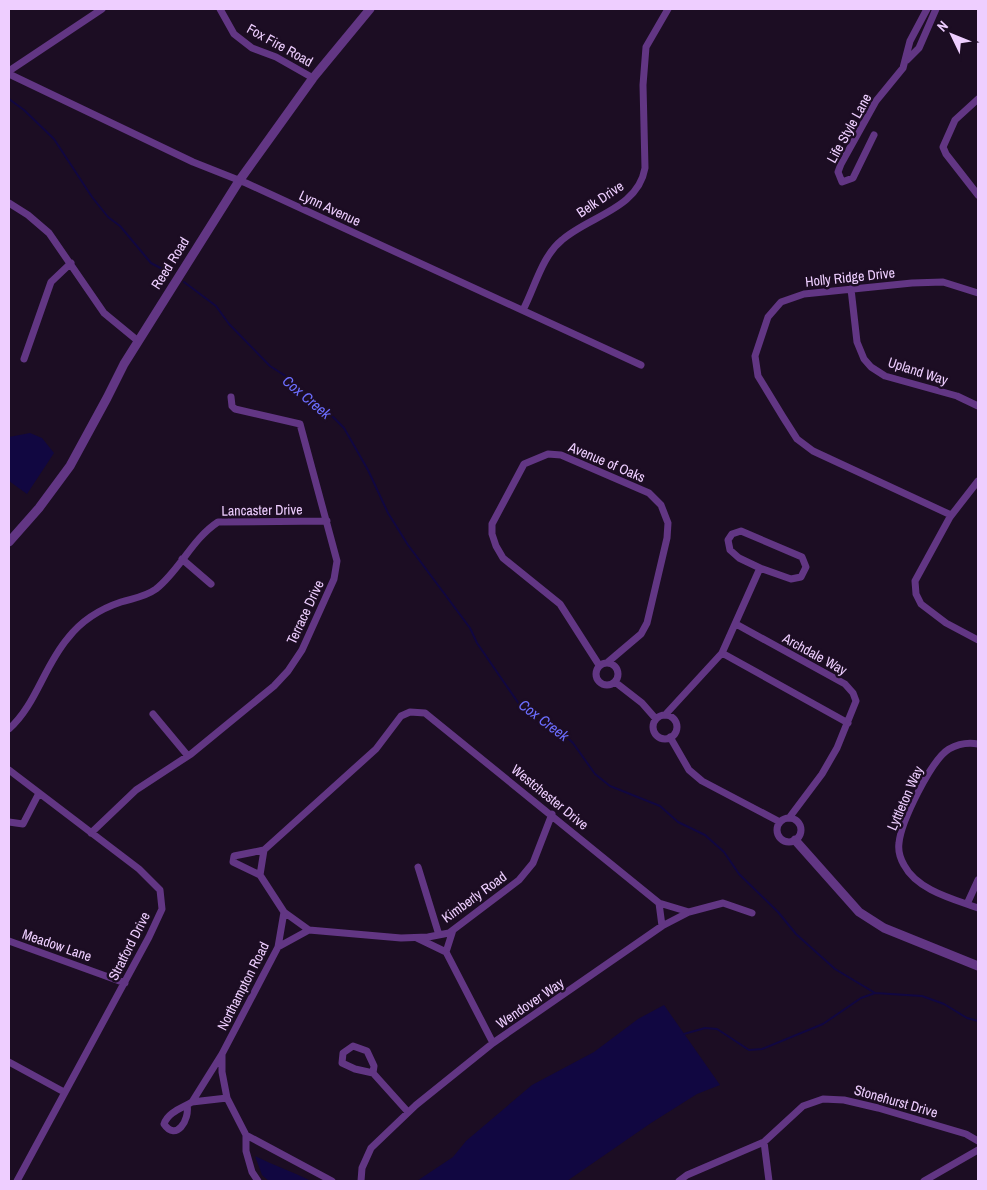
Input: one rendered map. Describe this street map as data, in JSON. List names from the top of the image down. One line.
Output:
{"streets":{"street":["Fox Fire Road","Life Style Lane","Belk Drive","Lynn Avenue","Reed Road","Holly Ridge Drive","Upland Way","Avenue of Oaks","Lancaster Drive","Terrace Drive","Archdale Way","Westchester Drive","Lyttleton Way","Kimberly Road","Meadow Lane","Stratford Drive","Northampton Road","Wendover Way","Stonehurst Drive"]},"crossings":[["Fox Fire Road","Reed Road"],["Belk Drive","Lynn Avenue"],["Lynn Avenue","Reed Road"],["Holly Ridge Drive","Upland Way"],["Lancaster Drive","Terrace Drive"],["Terrace Drive","Stratford Drive"],["Westchester Drive","Kimberly Road"],["Meadow Lane","Stratford Drive"]],"water":["Cox Creek"],"north":"top left"}
